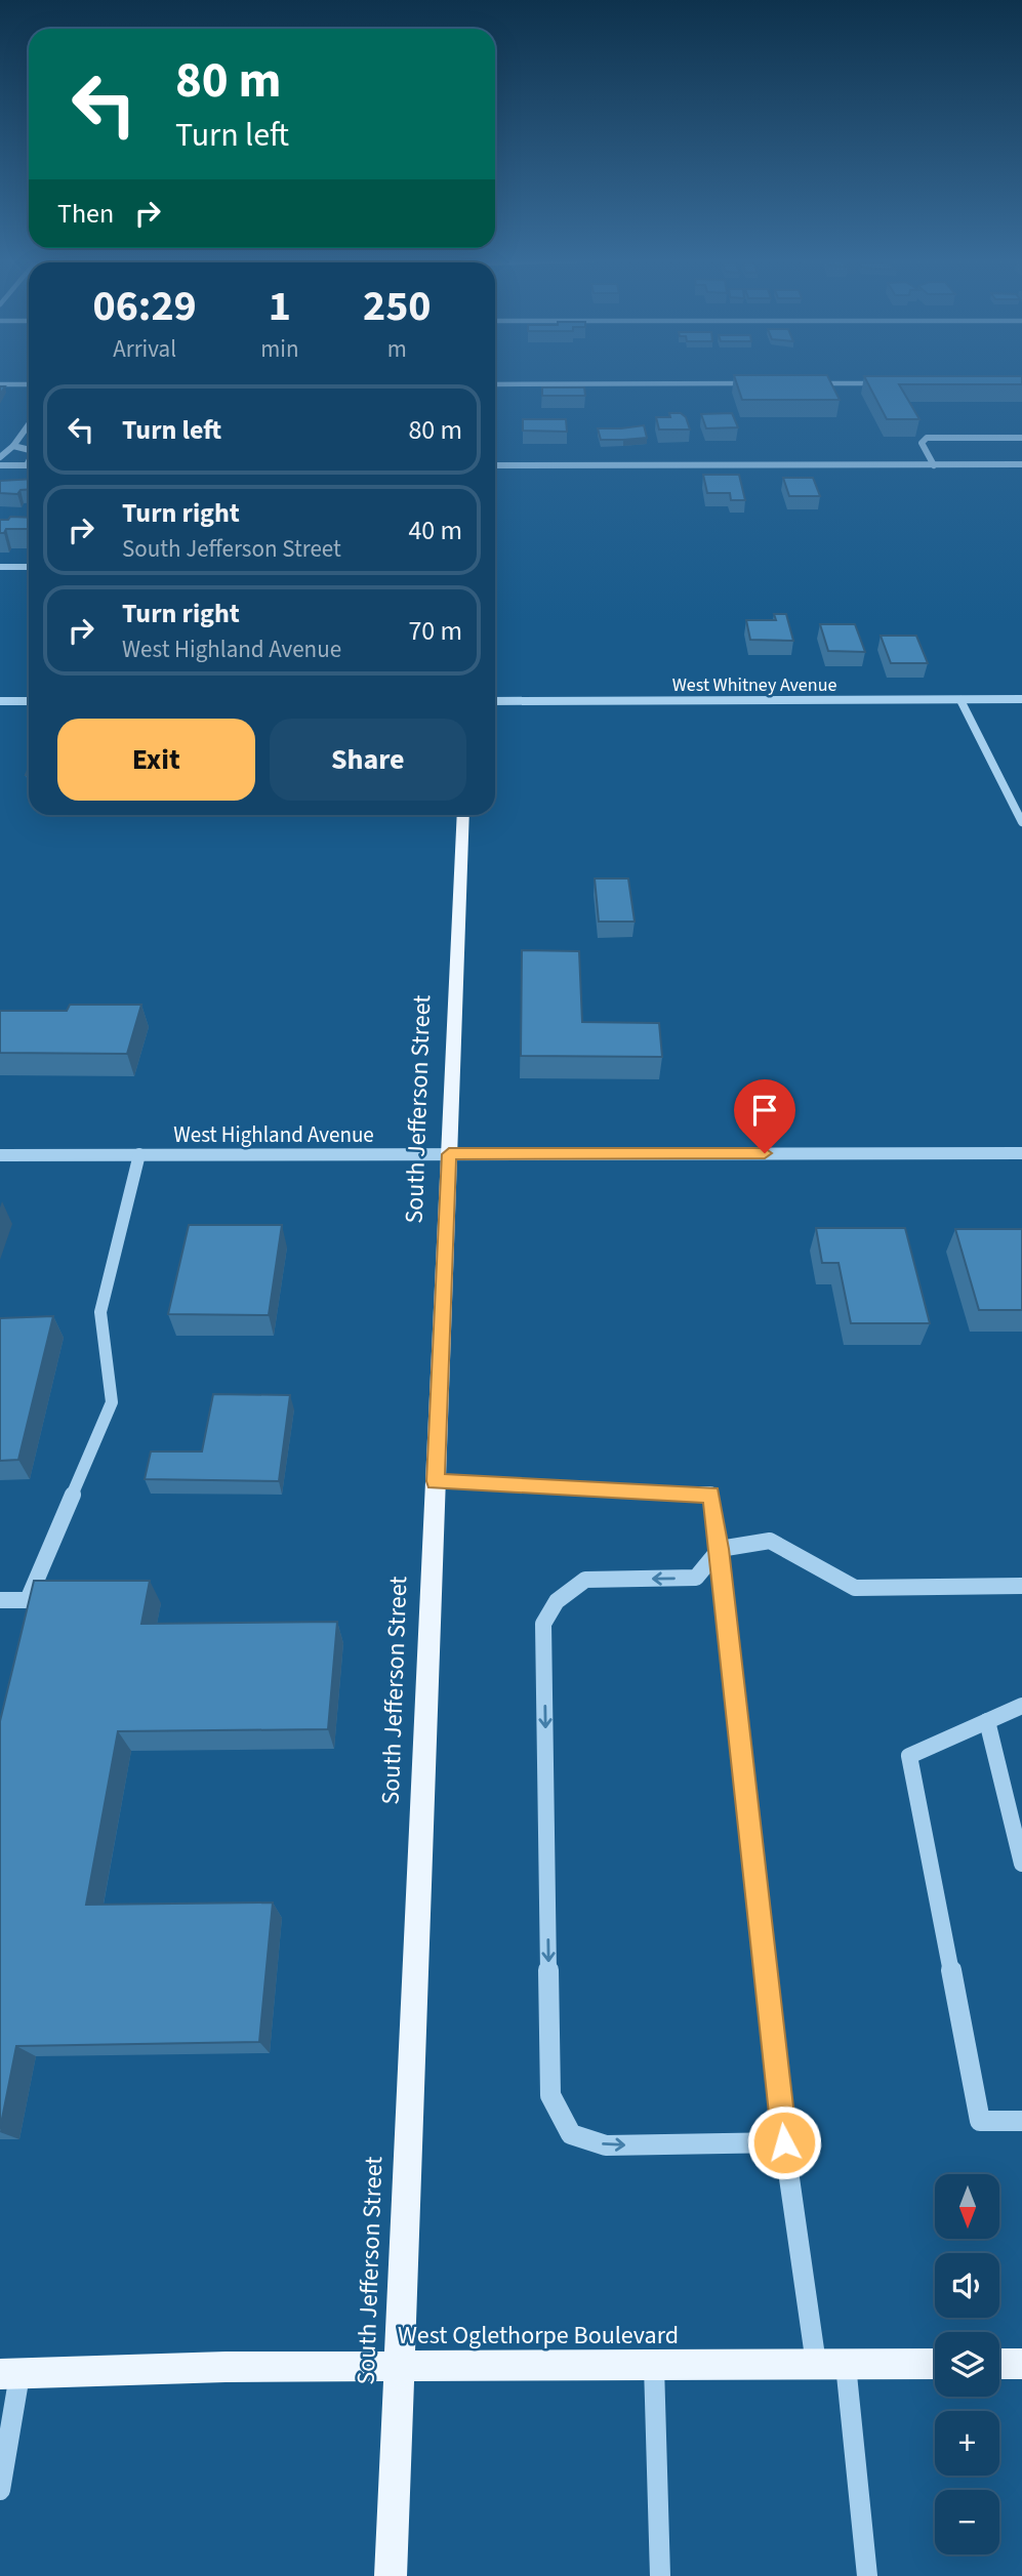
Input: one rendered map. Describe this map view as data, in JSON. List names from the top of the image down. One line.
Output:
{"streets":{"main road":["South Jefferson Street","West Oglethorpe Boulevard"],"street":["West Whitney Avenue","West Highland Avenue"]},"crossings":[["South Jefferson Street","West Highland Avenue"],["South Jefferson Street","West Oglethorpe Boulevard"]],"north":"bottom","page":{"turn":["80 m","Turn left"],"then":"Then","eta":["06:29","Arrival","1","min","250","m"],"list":[{"name":"Turn left","value":"80 m"},{"name":"Turn right","note":"South Jefferson Street","value":"40 m"},{"name":"Turn right","note":"West Highland Avenue","value":"70 m"}],"buttons":["Exit","Share"],"map_buttons":["+","−"]}}
